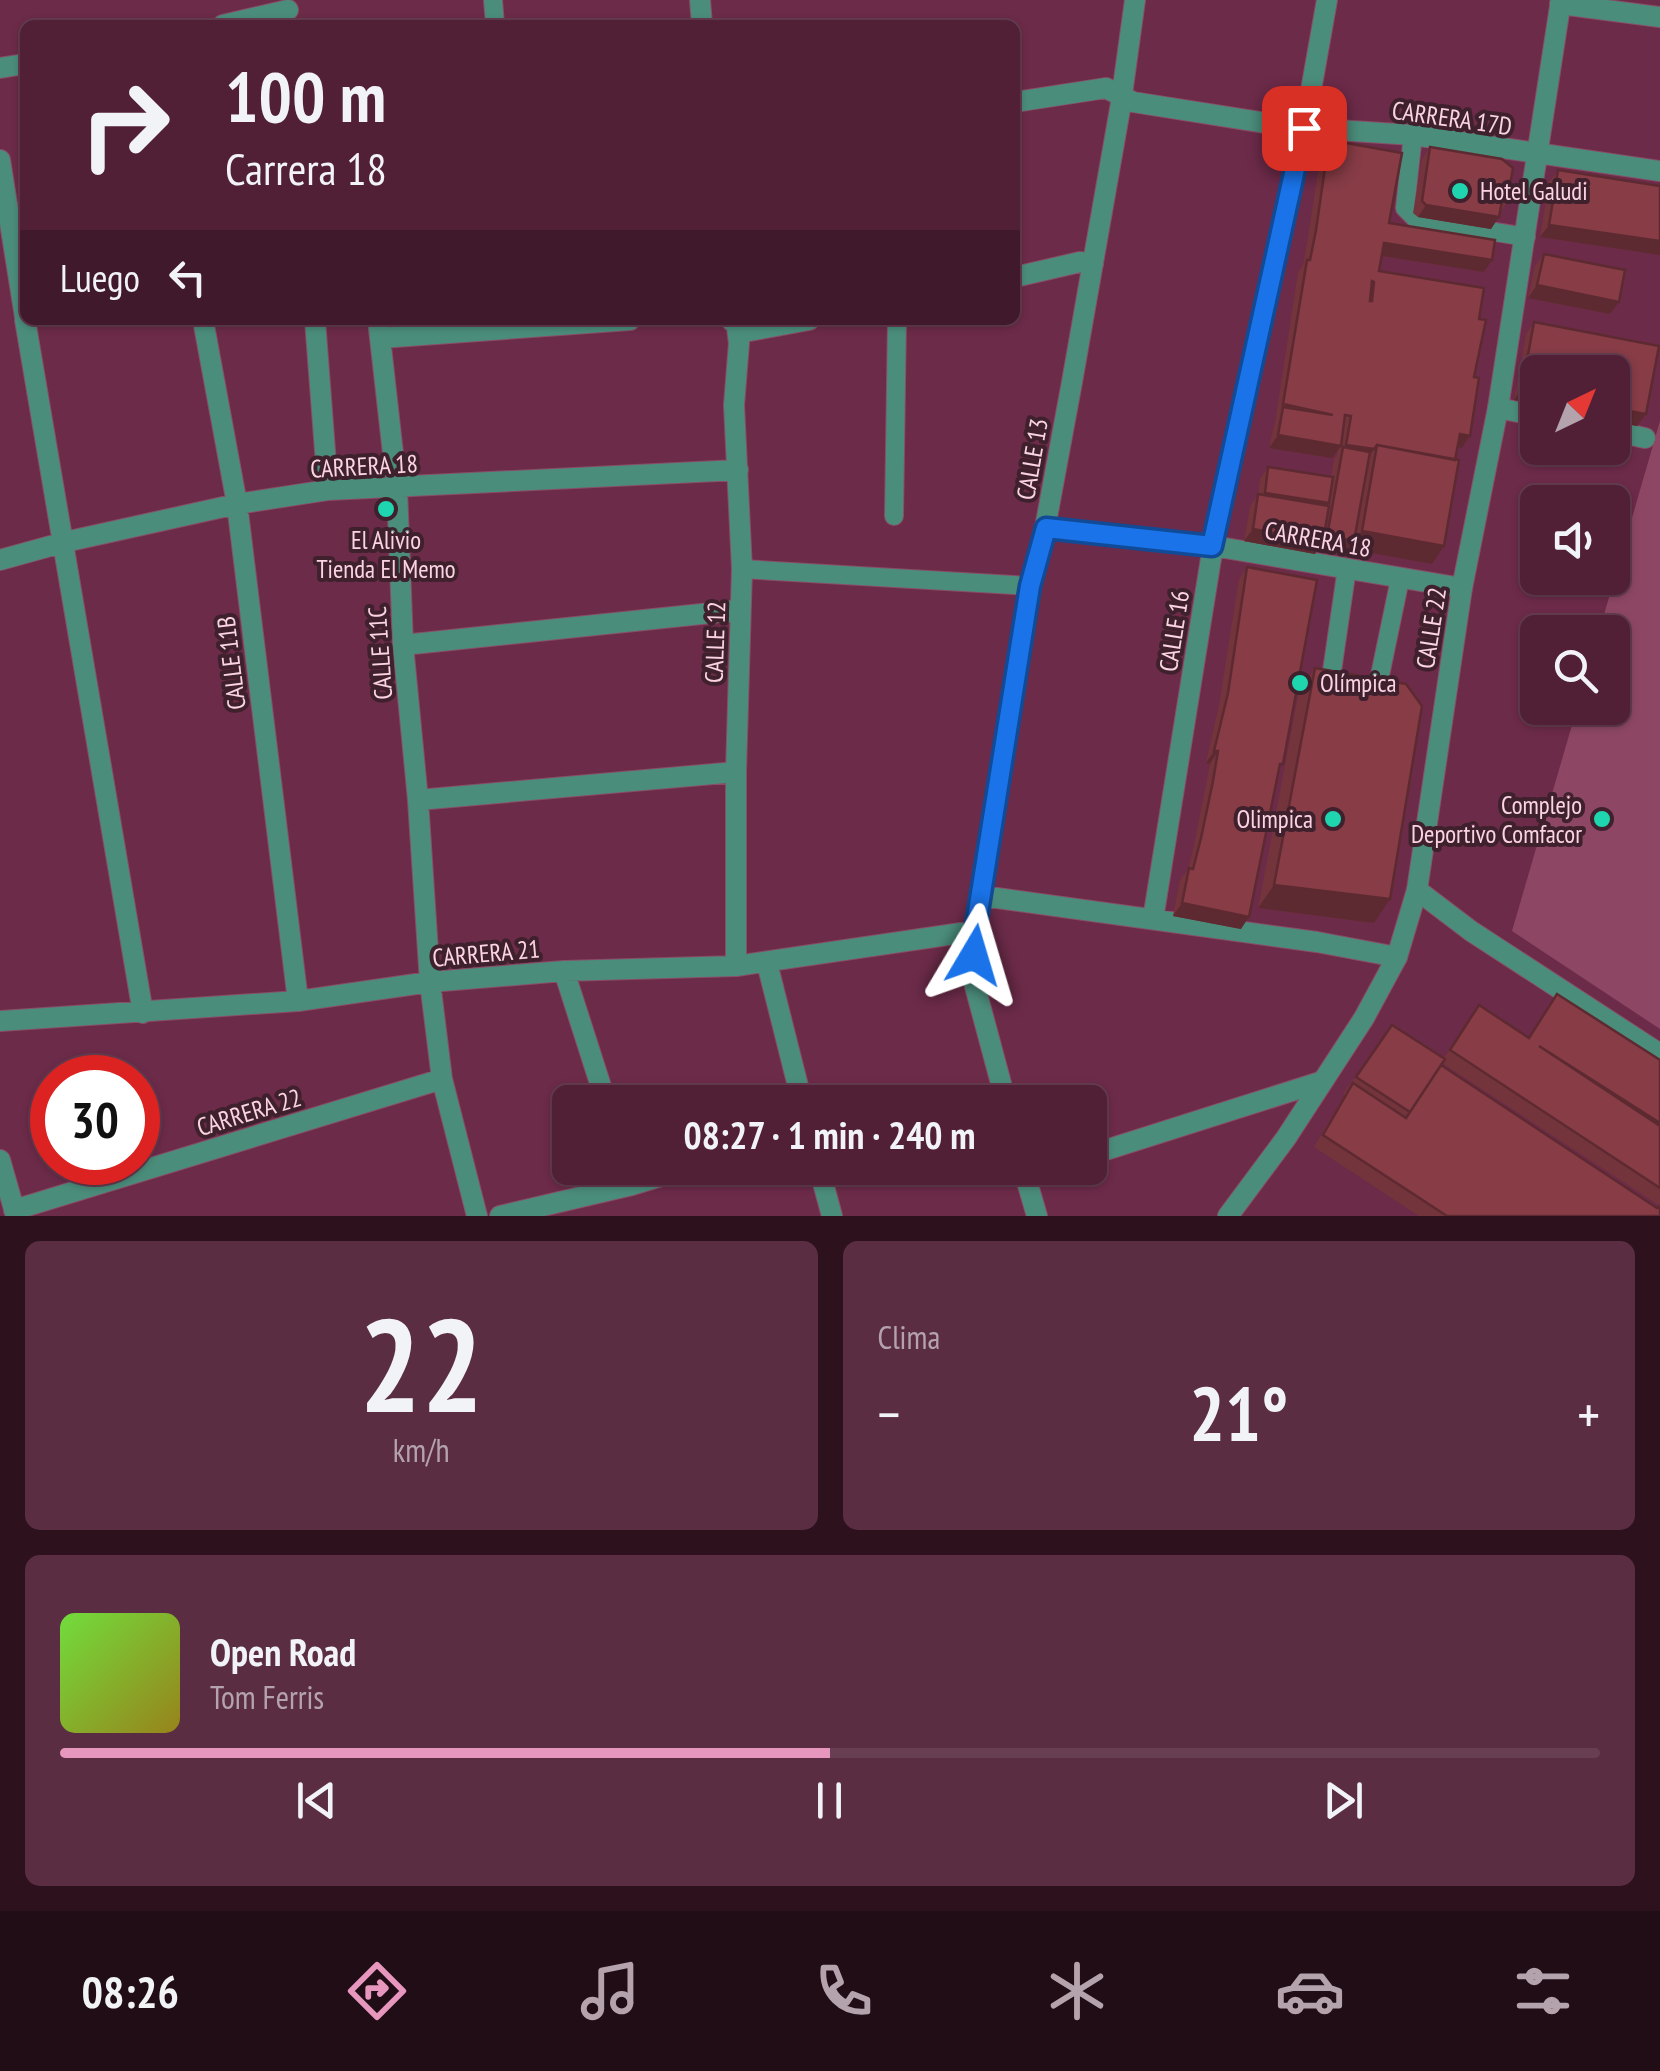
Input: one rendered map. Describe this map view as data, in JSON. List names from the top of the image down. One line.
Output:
{"streets":{"street":["CARRERA 17D","CALLE 13","CARRERA 18","CALLE 22","CALLE 16","CALLE 12","CALLE 11C","CALLE 11B","CARRERA 21","CARRERA 22"]},"crossings":[["CARRERA 17D","CALLE 13"],["CARRERA 17D","CALLE 22"],["CARRERA 17D","CALLE 16"],["CALLE 13","CARRERA 18"],["CALLE 13","CARRERA 21"],["CARRERA 18","CALLE 22"],["CARRERA 18","CALLE 16"],["CARRERA 18","CALLE 12"],["CARRERA 18","CALLE 11C"],["CARRERA 18","CALLE 11B"],["CALLE 12","CARRERA 21"],["CALLE 11C","CARRERA 21"],["CALLE 11B","CARRERA 21"]],"places":["Hotel Galudi","El Alivio Tienda El Memo","Olímpica","Olimpica","Complejo Deportivo Comfacor"],"north":"top right","page":{"turn":["100 m","Carrera 18"],"then":"Luego","limit":"30","trip":"08:27 · 1 min · 240 m","tile":[["22","km/h"],"Clima"],"heat":["−","21°","+"],"song":["Open Road","Tom Ferris"],"tabs":"08:26"}}
